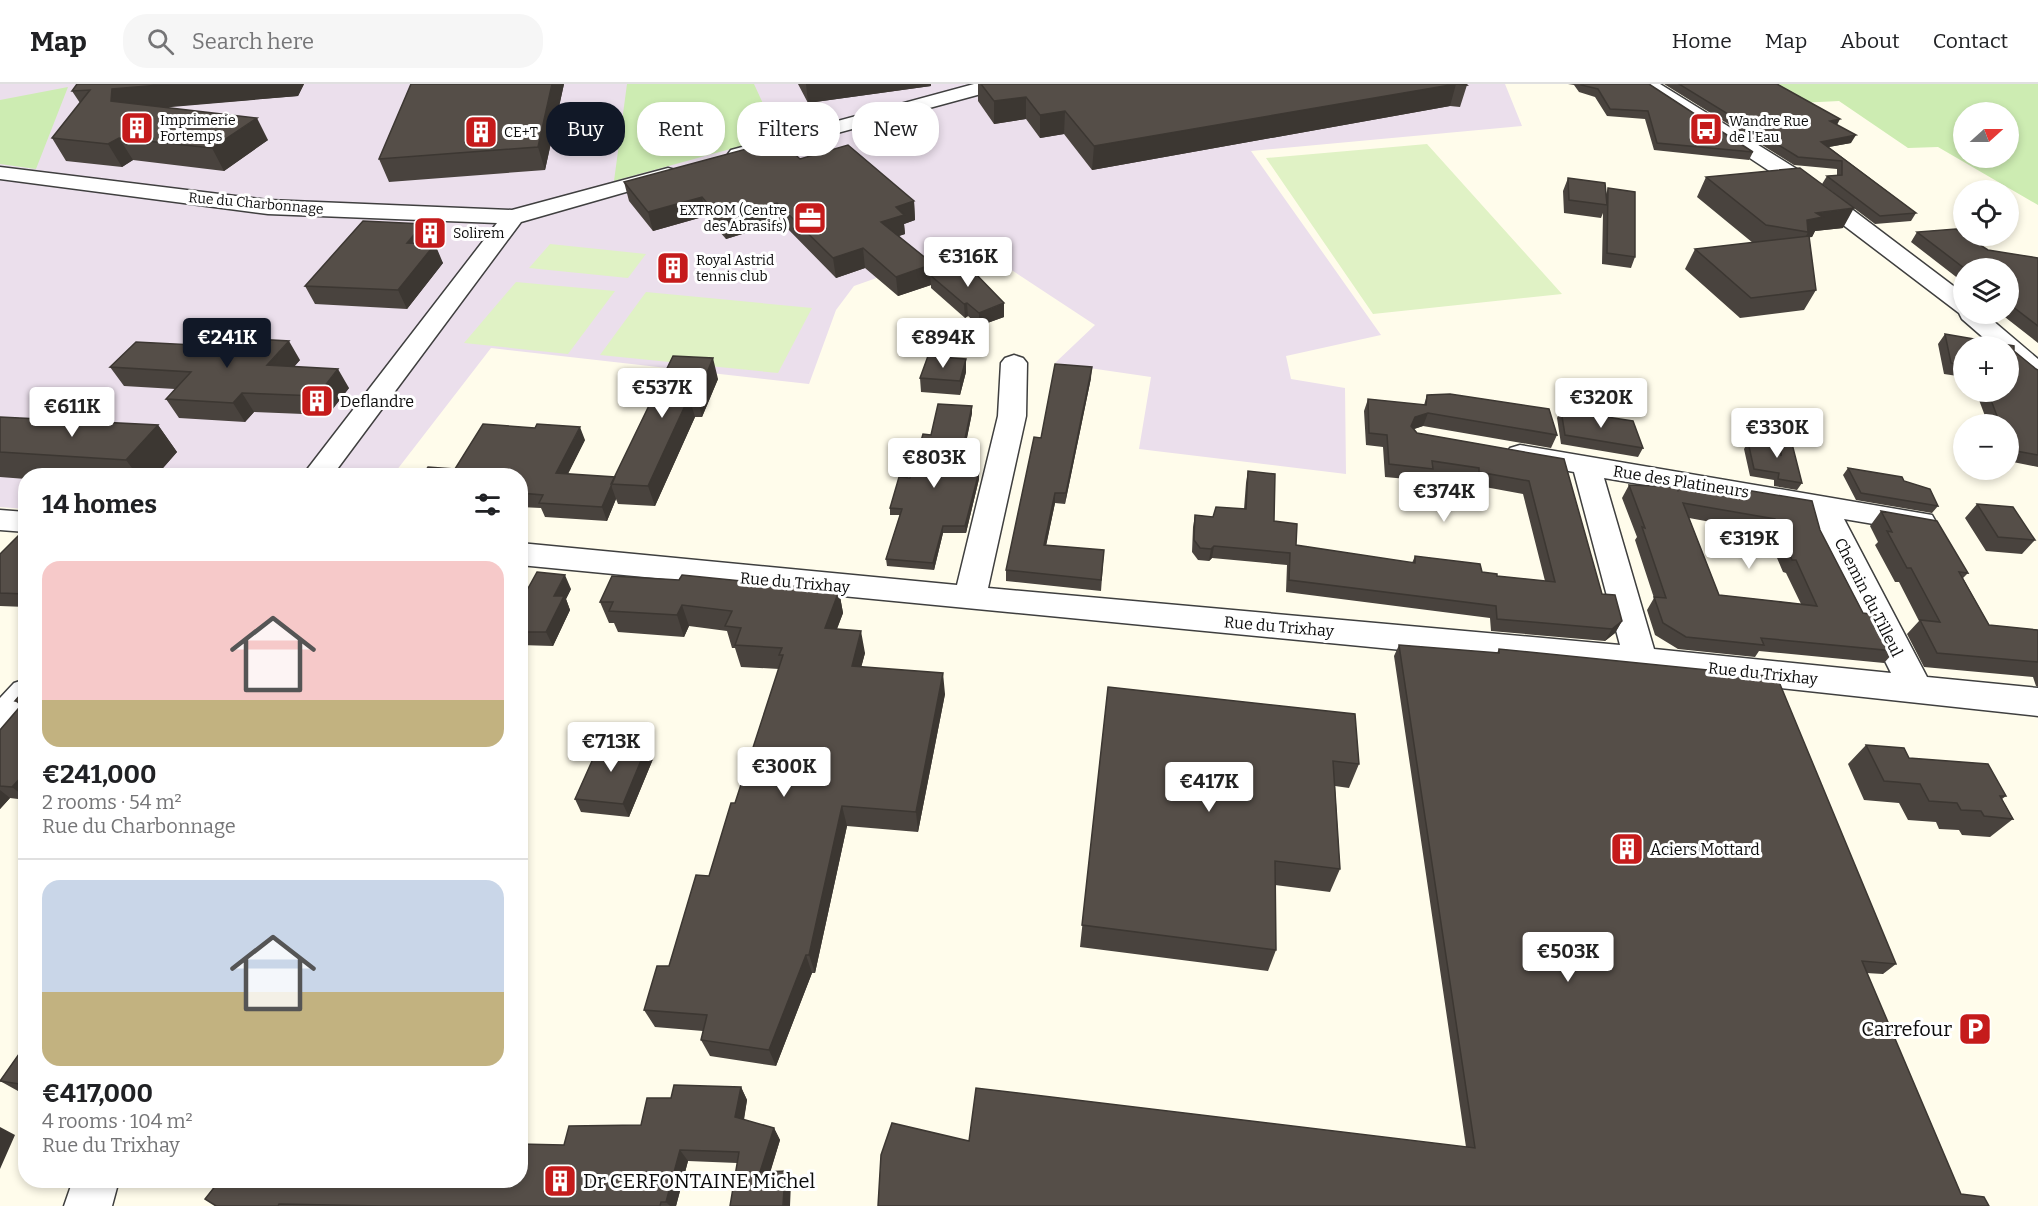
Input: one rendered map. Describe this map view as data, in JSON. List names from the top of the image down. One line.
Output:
{"streets":{"street":["Rue du Charbonnage","Rue des Platineurs","Rue du Trixhay","Chemin du Tilleul"]},"crossings":[["Rue des Platineurs","Chemin du Tilleul"],["Rue du Trixhay","Chemin du Tilleul"]],"places":{"building":["Imprimerie Fortemps","CE+T","Solirem","Royal Astrid tennis club","Deflandre","Aciers Mottard","Dr CERFONTAINE Michel"],"bus stop":["Wandre Rue de l'Eau"],"office":["EXTROM (Centre des Abrasifs)"],"parking":["Carrefour"]},"north":"right","page":{"header":"Map","search":"Search here","nav":["Home","Map","About","Contact"],"map_buttons":["+","−"],"chip":["Buy","Rent","Filters","New"],"price":["€316K","€241K","€894K","€537K","€320K","€611K","€330K","€803K","€374K","€319K","€713K","€300K","€417K","€503K"],"heading":"14 homes","list":[{"name":"€241,000","note":"2 rooms · 54 m² · Rue du Charbonnage"},{"name":"€417,000","note":"4 rooms · 104 m² · Rue du Trixhay"}]}}
